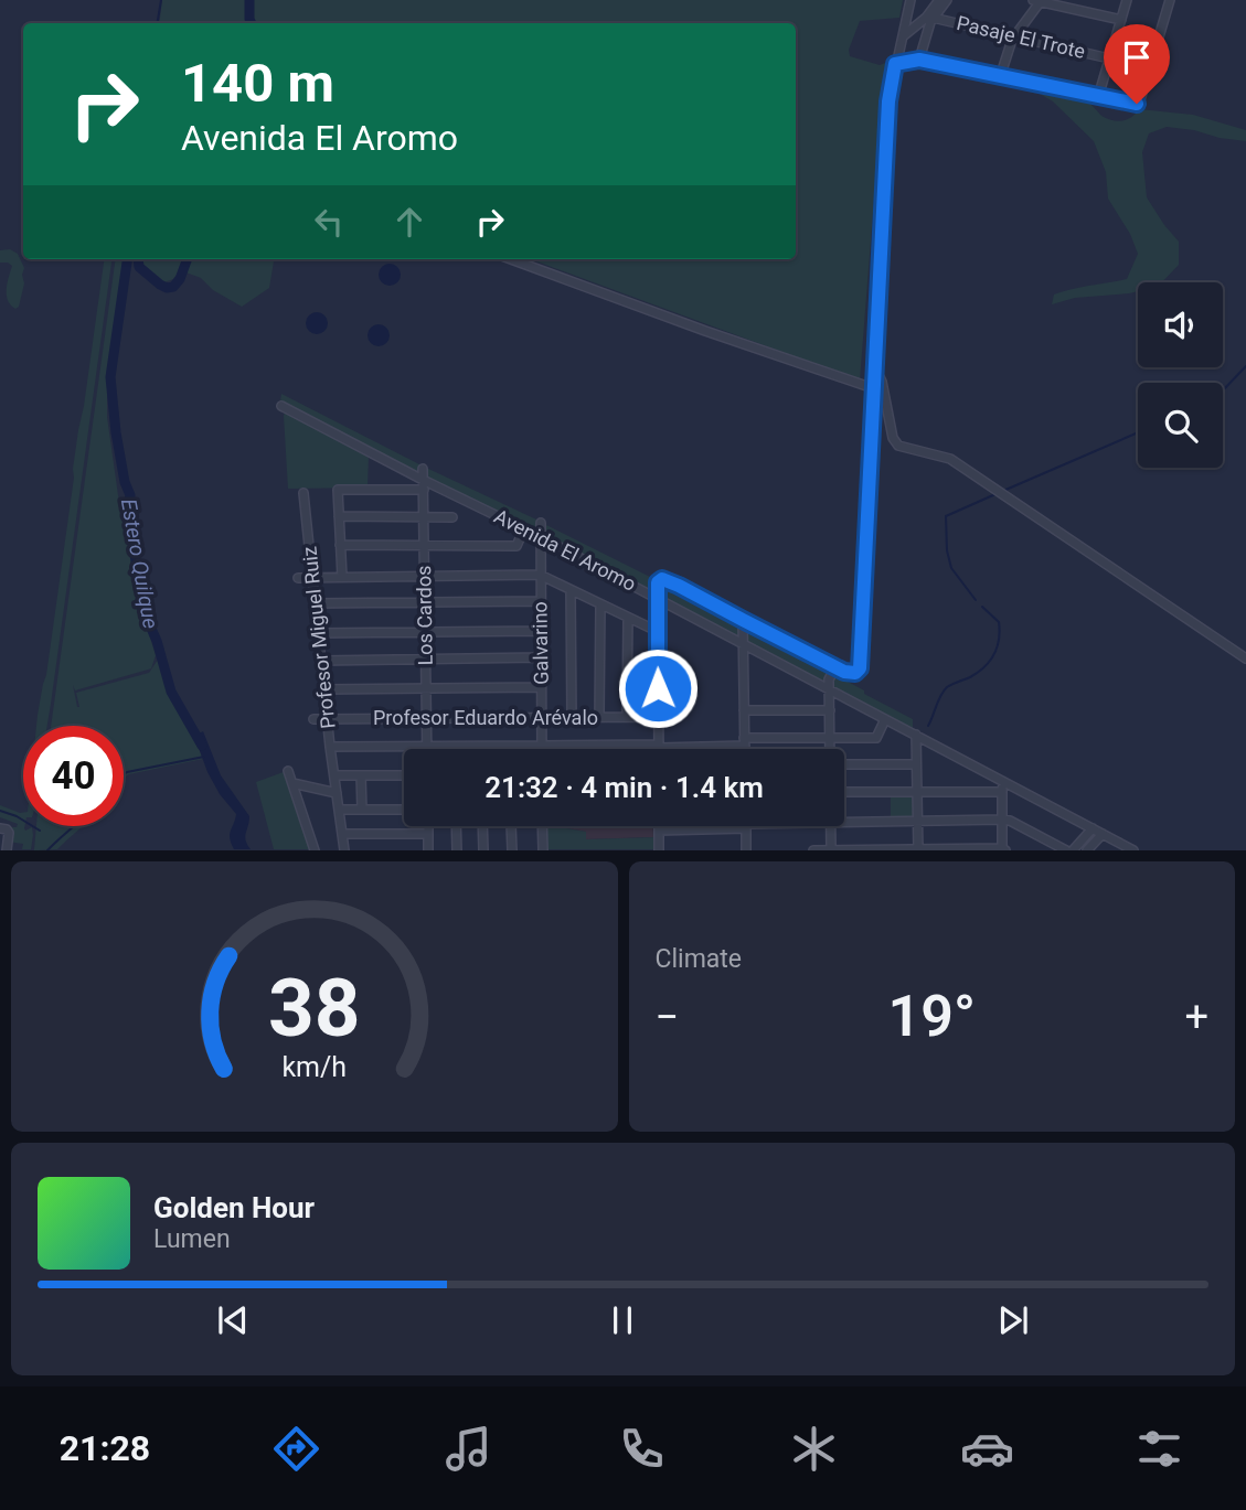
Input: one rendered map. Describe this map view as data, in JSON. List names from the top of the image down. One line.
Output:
{"streets":{"street":["Pasaje El Trote","Avenida El Aromo","Los Cardos","Profesor Miguel Ruiz","Galvarino","Profesor Eduardo Arévalo"]},"crossings":[["Avenida El Aromo","Los Cardos"],["Avenida El Aromo","Galvarino"],["Los Cardos","Profesor Eduardo Arévalo"],["Profesor Miguel Ruiz","Profesor Eduardo Arévalo"],["Galvarino","Profesor Eduardo Arévalo"]],"water":["Estero Quilque"],"page":{"turn":["140 m","Avenida El Aromo"],"limit":"40","trip":"21:32 · 4 min · 1.4 km","tile":"Climate","heat":["−","19°","+"],"song":["Golden Hour","Lumen"],"tabs":"21:28","gauge":["38","km/h"]}}
